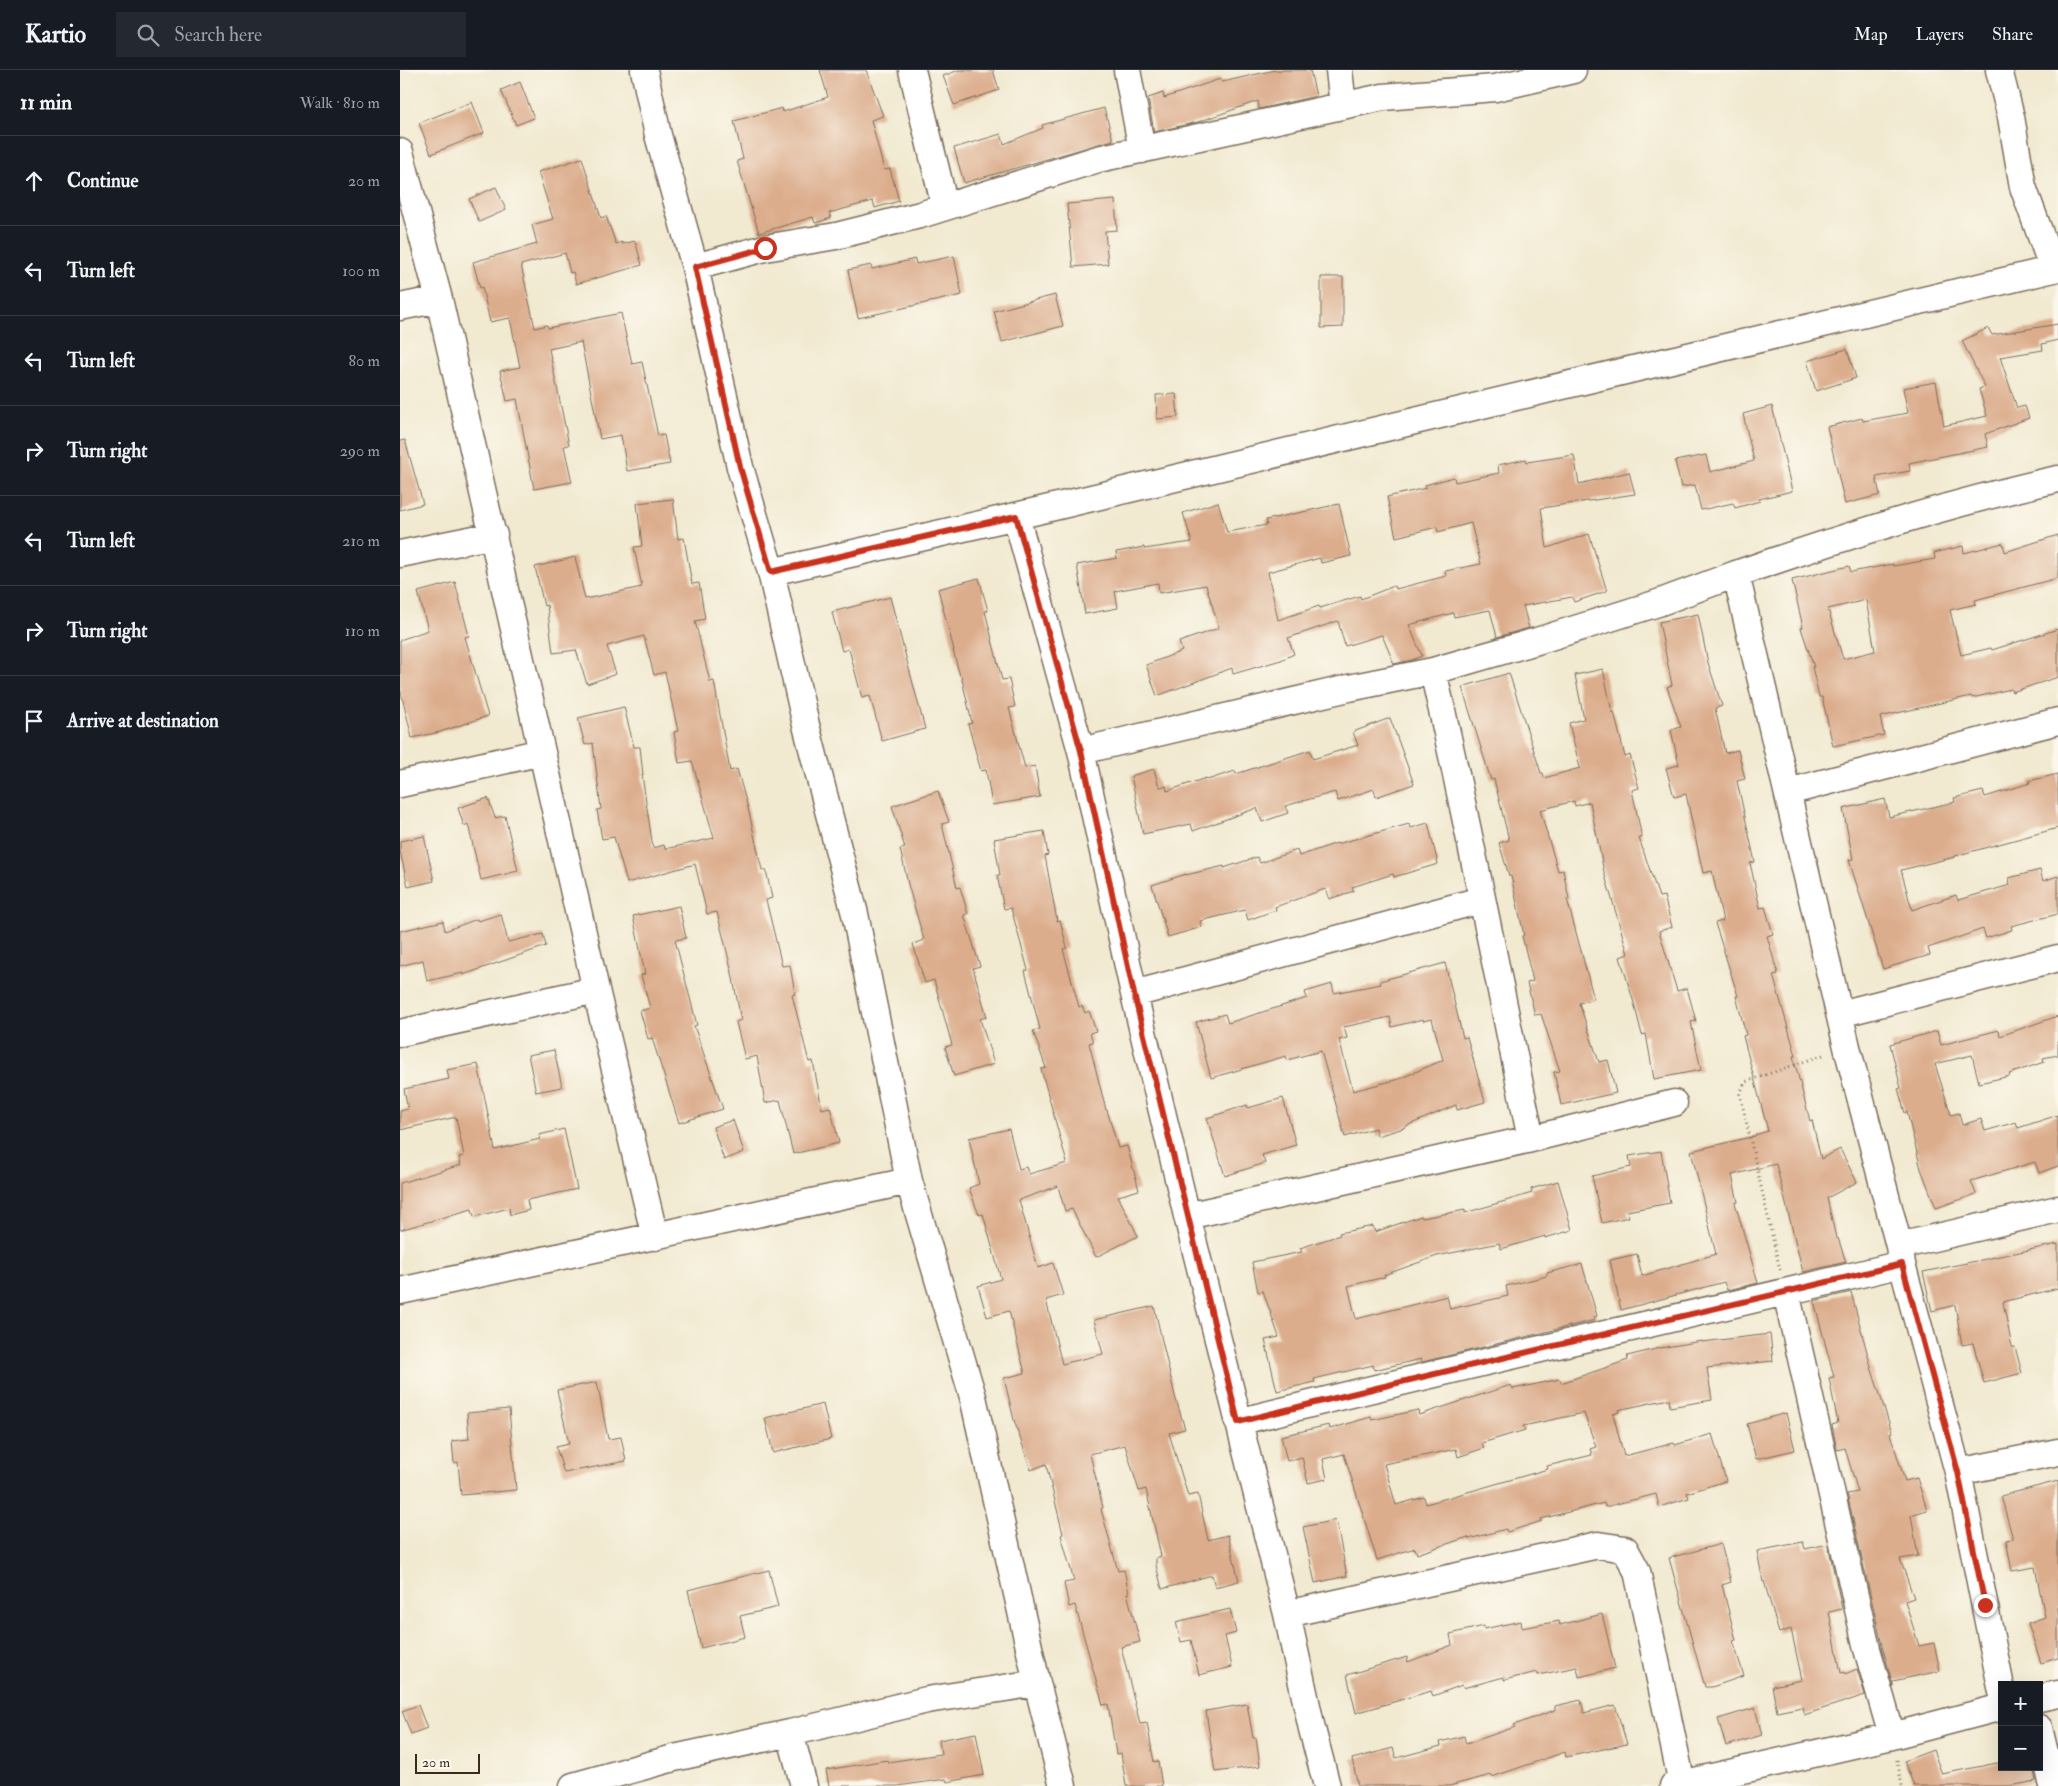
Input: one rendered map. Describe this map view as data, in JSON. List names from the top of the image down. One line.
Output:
{"scale_bar":"20 m","page":{"header":"Kartio","search":"Search here","nav":["Map","Layers","Share"],"heading":["11 min","Walk · 810 m"],"list":[["Continue","20 m"],["Turn left","100 m"],["Turn left","80 m"],["Turn right","290 m"],["Turn left","210 m"],["Turn right","110 m"],"Arrive at destination"],"map_buttons":["+","−"],"scale":"20 m"}}
